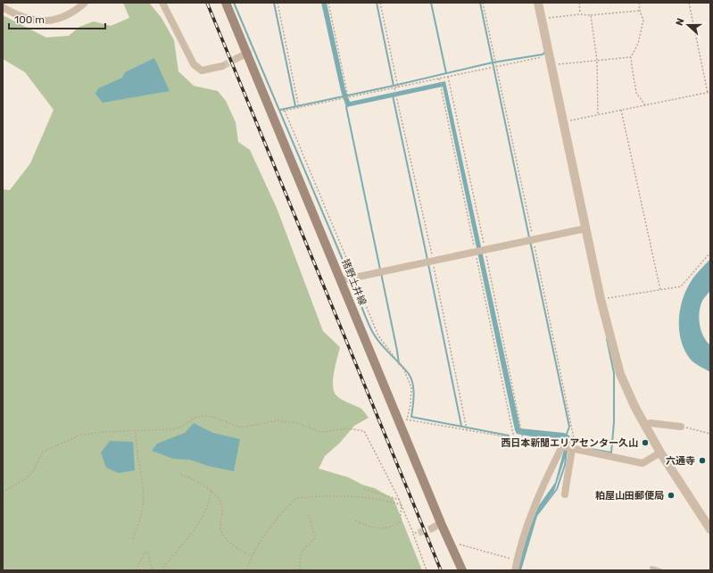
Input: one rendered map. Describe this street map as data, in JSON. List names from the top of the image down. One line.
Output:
{"streets":{"main road":["猪野土井線"]},"places":["西日本新聞エリアセンター久山","六通寺","粕屋山田郵便局"],"scale_bar":"100 m","north":"left"}
